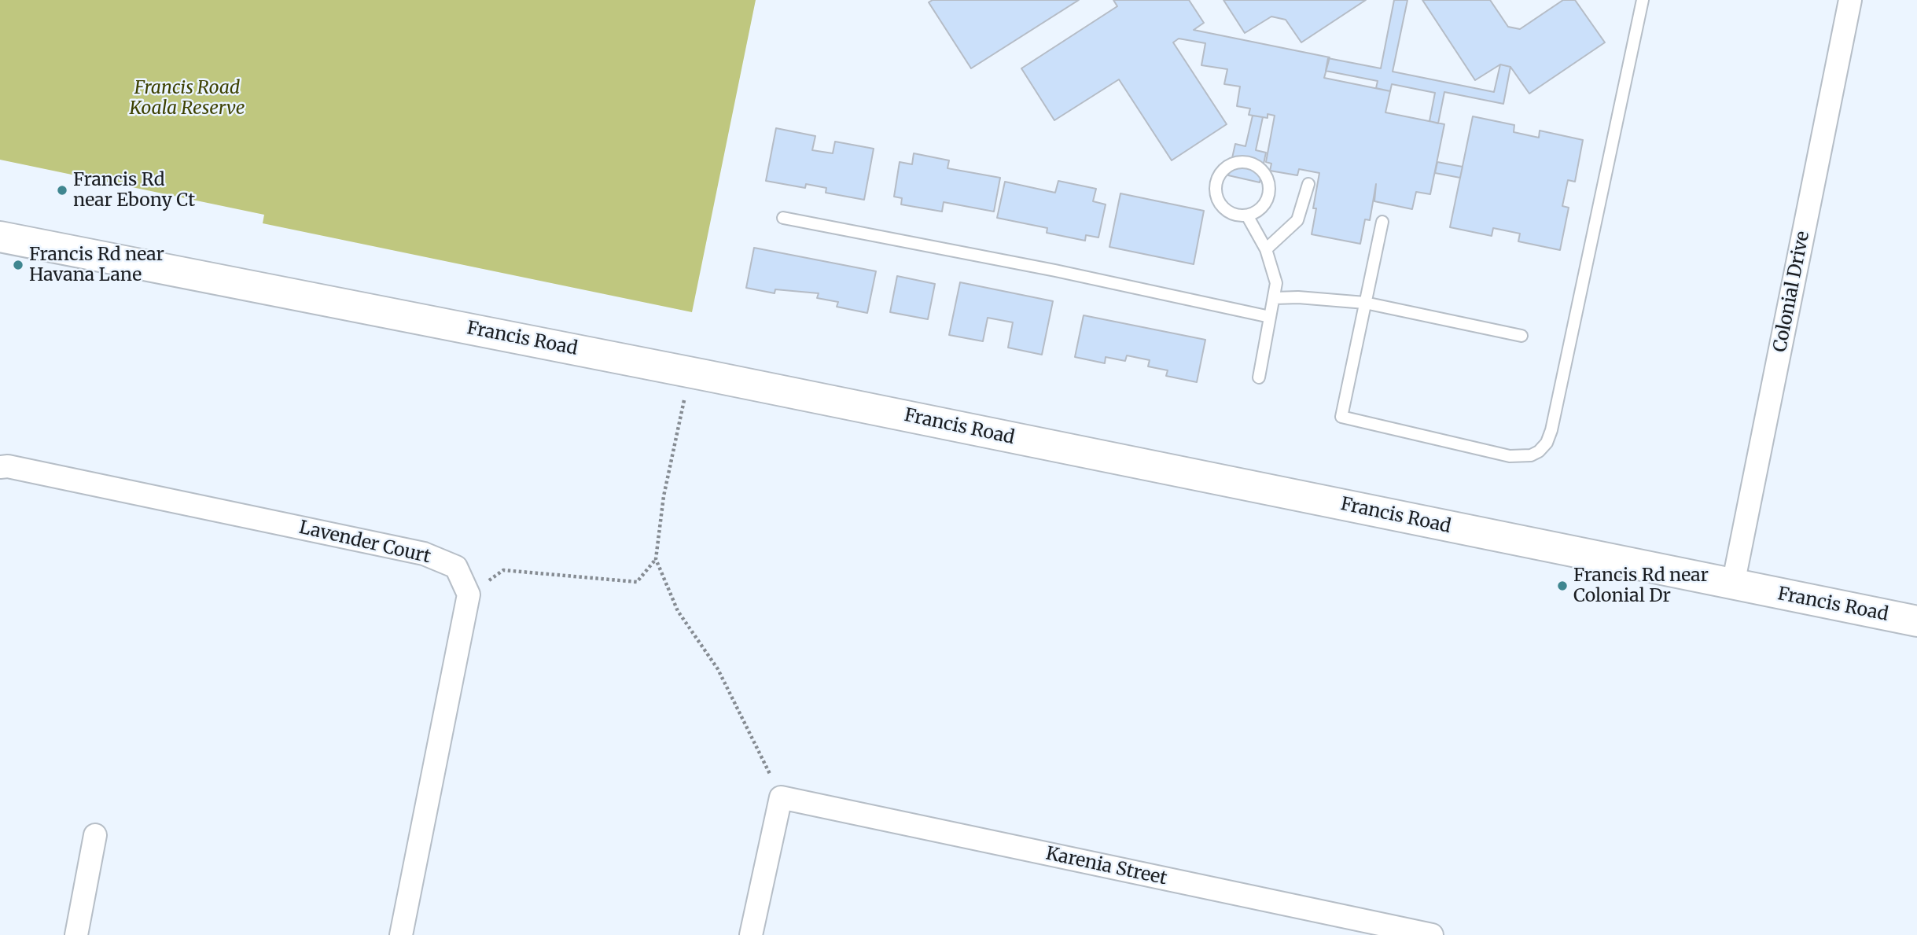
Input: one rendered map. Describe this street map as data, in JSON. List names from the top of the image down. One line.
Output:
{"streets":{"main road":["Francis Road"],"street":["Colonial Drive","Lavender Court","Karenia Street"]},"crossings":[["Colonial Drive","Francis Road"]],"parks":["Francis Road Koala Reserve"],"places":["Francis Rd near Ebony Ct","Francis Rd near Havana Lane","Francis Rd near Colonial Dr"]}
